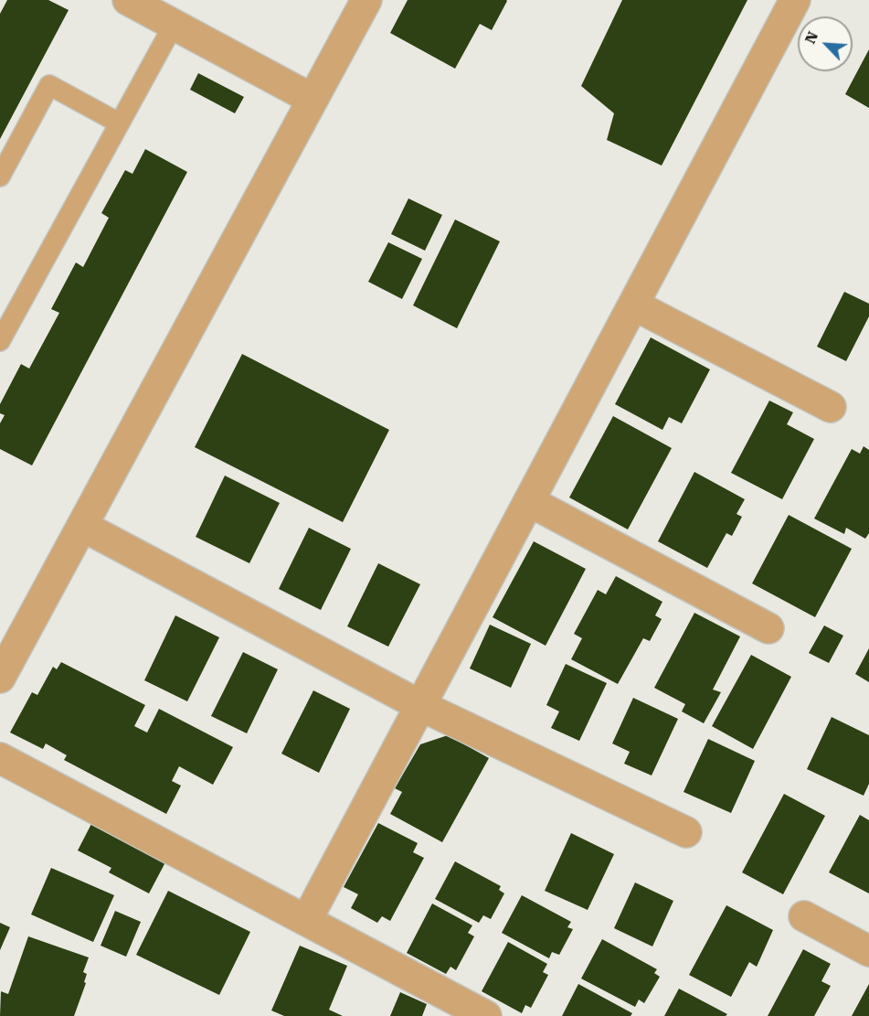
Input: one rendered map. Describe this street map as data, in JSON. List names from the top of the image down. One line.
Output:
{"north":"top left"}
